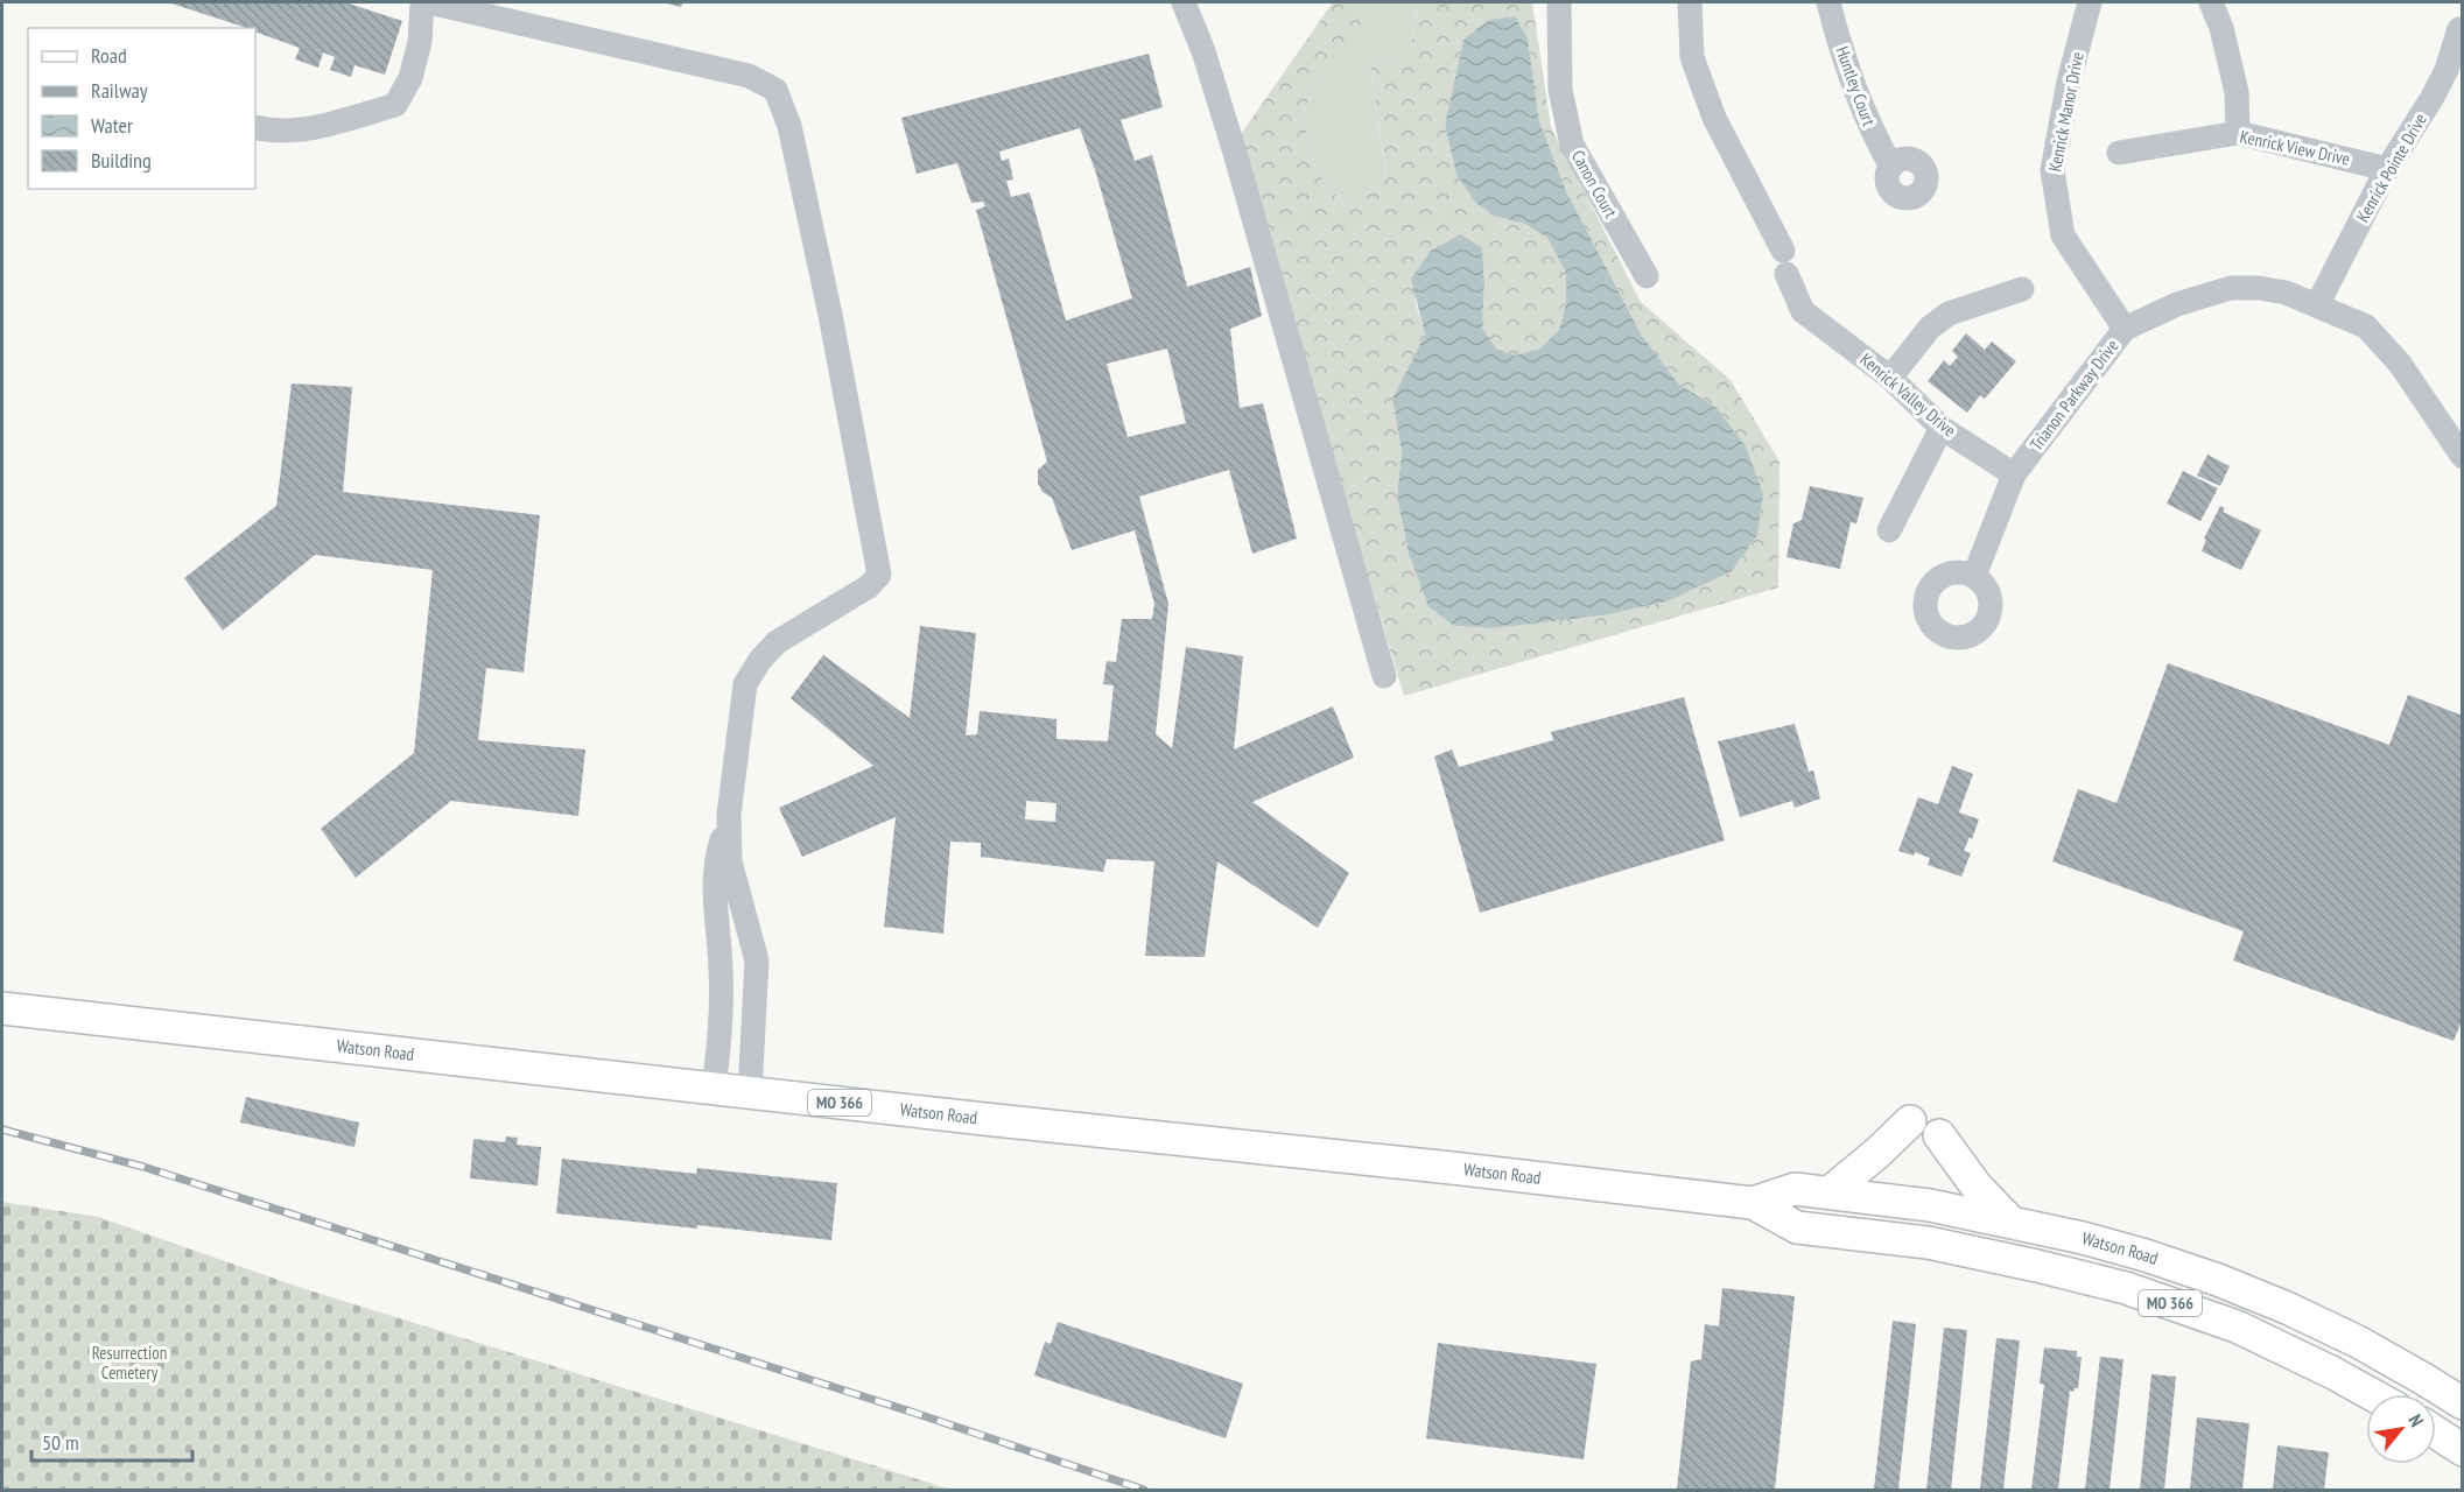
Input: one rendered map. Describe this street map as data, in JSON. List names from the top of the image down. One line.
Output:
{"streets":{"main road":["Watson Road","MO 366"],"street":["Huntley Court","Kenrick Manor Drive","Kenrick View Drive","Kenrick Pointe Drive","Canon Court","Kenrick Valley Drive","Trianon Parkway Drive"]},"crossings":[["Kenrick Manor Drive","Trianon Parkway Drive"],["Kenrick View Drive","Kenrick Pointe Drive"],["Kenrick Pointe Drive","Trianon Parkway Drive"],["Kenrick Valley Drive","Trianon Parkway Drive"]],"parks":["Resurrection Cemetery"],"legend":["Road","Railway","Water","Building"],"scale_bar":"50 m","north":"top right"}
